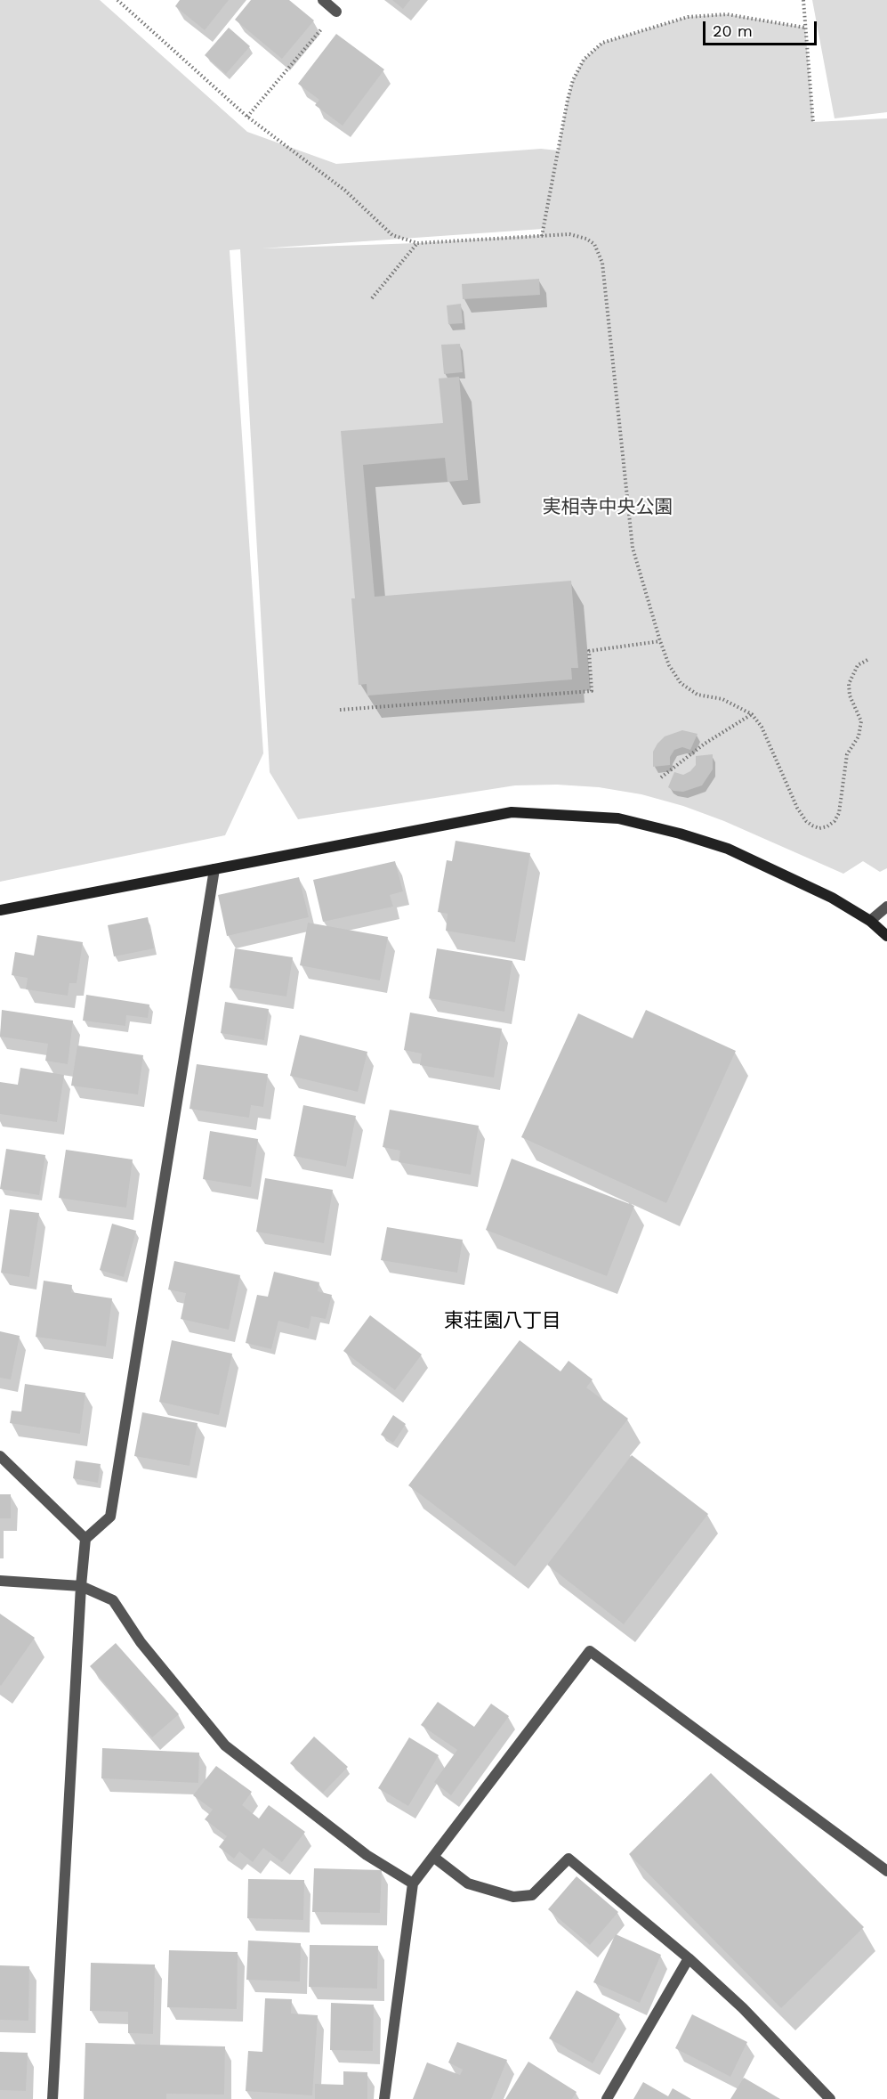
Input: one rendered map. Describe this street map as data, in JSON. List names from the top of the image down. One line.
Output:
{"districts":["東荘園八丁目"],"parks":["実相寺中央公園"],"scale_bar":"20 m"}
